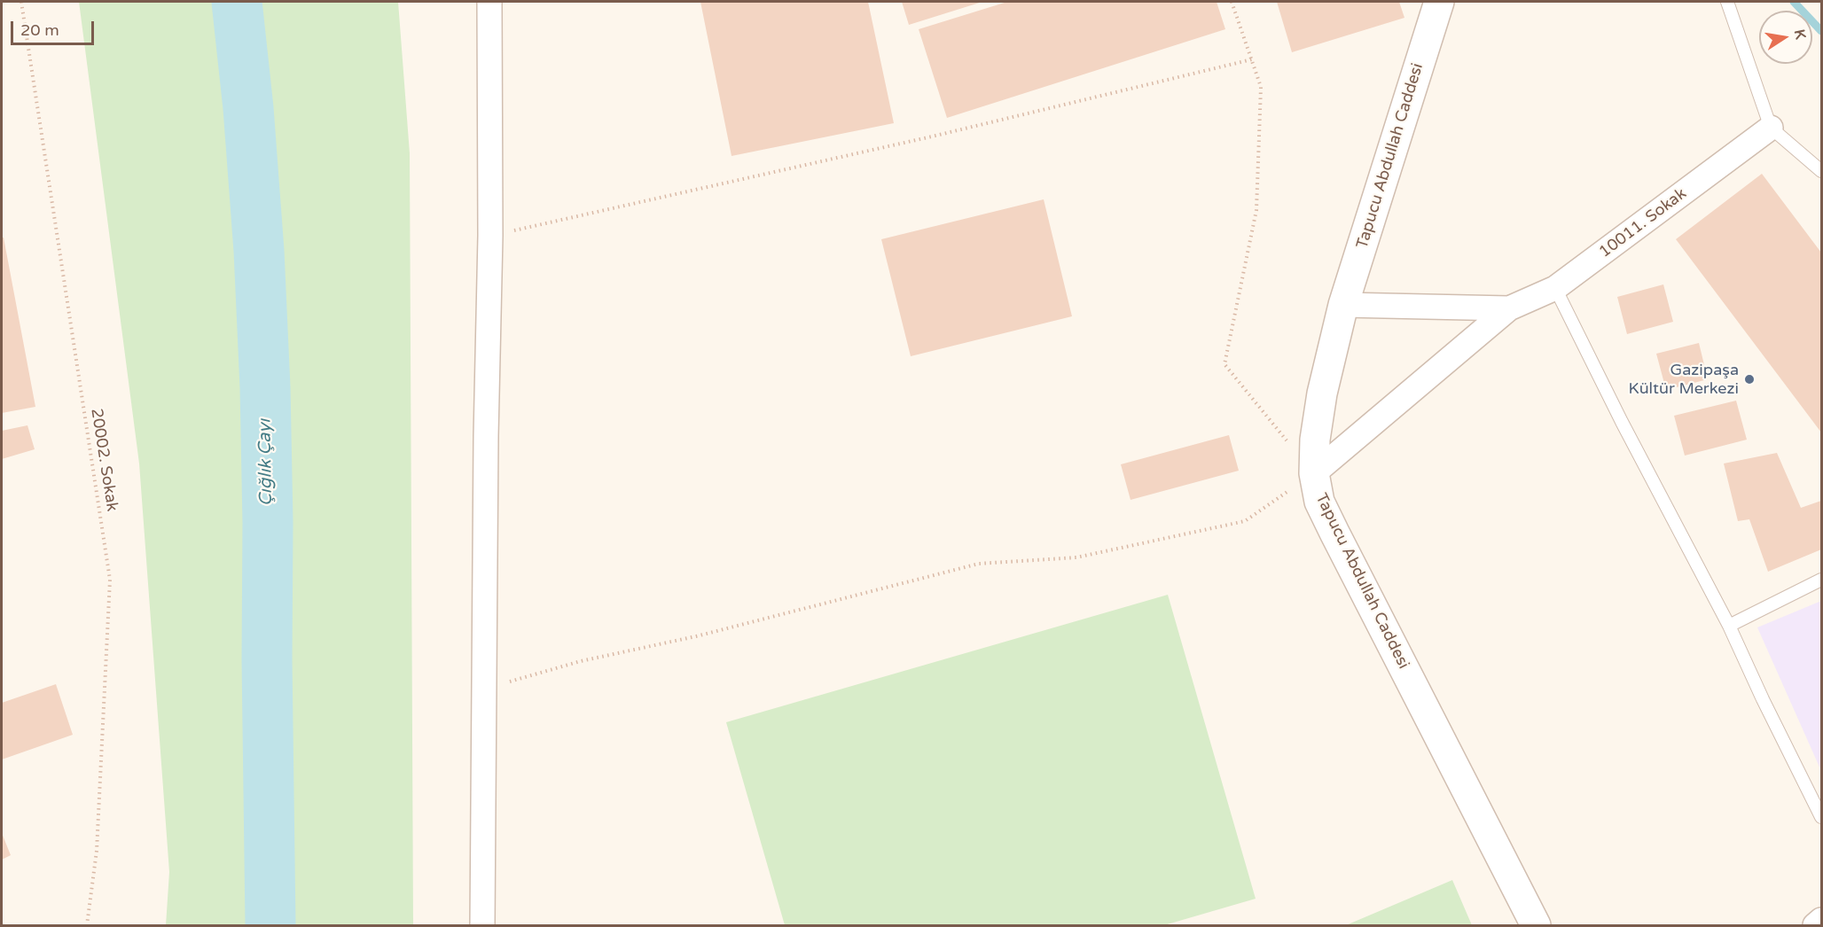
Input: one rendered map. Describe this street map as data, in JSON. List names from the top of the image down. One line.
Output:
{"streets":{"street":["Tapucu Abdullah Caddesi","10011. Sokak"],"path":["20002. Sokak"]},"crossings":[["Tapucu Abdullah Caddesi","10011. Sokak"]],"water":["Çığlık Çayı"],"places":["Gazipaşa Kültür Merkezi"],"scale_bar":"20 m","north":"right"}
